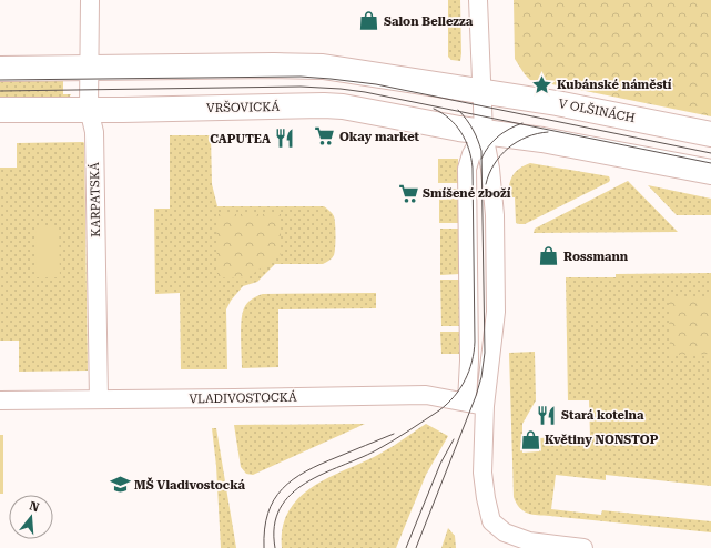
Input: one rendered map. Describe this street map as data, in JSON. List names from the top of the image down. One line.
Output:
{"streets":{"main road":["VRŠOVICKÁ","V OLŠINÁCH"],"street":["KARPATSKÁ","VLADIVOSTOCKÁ"]},"crossings":[["VRŠOVICKÁ","KARPATSKÁ"],["KARPATSKÁ","VLADIVOSTOCKÁ"]],"places":{"shop":["Salon Bellezza","Rossmann","Květiny NONSTOP"],"place":["Kubánské náměstí"],"supermarket":["Okay market","Smíšené zboží"],"restaurant":["CAPUTEA","Stará kotelna"],"school or university":["MŠ Vladivostocká"]},"north":"top"}
